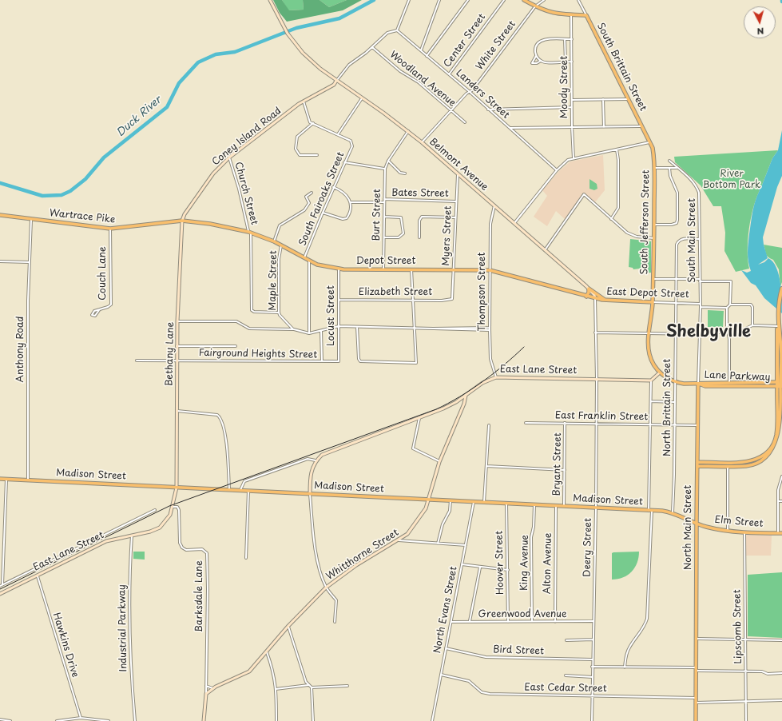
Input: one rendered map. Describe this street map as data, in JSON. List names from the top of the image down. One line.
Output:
{"streets":{"main road":["South Brittain Street","Wartrace Pike","South Jefferson Street","Depot Street","East Depot Street","Lane Parkway","Madison Street","Elm Street","North Main Street"],"street":["Center Street","White Street","Woodland Avenue","Moody Street","Landers Street","Coney Island Road","Belmont Avenue","Church Street","Bates Street","South Fairoaks Street","Burt Street","Myers Street","South Main Street","Couch Lane","Maple Street","Thompson Street","Elizabeth Street","Locust Street","Anthony Road","Bethany Lane","Fairground Heights Street","East Lane Street","North Brittain Street","East Franklin Street","Bryant Street","Deery Street","Whitthorne Street","Hoover Street","King Avenue","Alton Avenue","Barksdale Lane","North Evans Street","Greenwood Avenue","Lipscomb Street","Industrial Parkway","Hawkins Drive","Bird Street","East Cedar Street"]},"crossings":[["Center Street","Landers Street"],["White Street","Woodland Avenue"],["White Street","Landers Street"],["White Street","Belmont Avenue"],["South Brittain Street","South Jefferson Street"],["Coney Island Road","Belmont Avenue"],["Coney Island Road","Church Street"],["Coney Island Road","Wartrace Pike"],["Coney Island Road","Depot Street"],["Coney Island Road","Bethany Lane"],["Belmont Avenue","Burt Street"],["Belmont Avenue","Myers Street"],["Belmont Avenue","Depot Street"],["Belmont Avenue","Thompson Street"],["Belmont Avenue","East Depot Street"],["Belmont Avenue","Deery Street"],["Church Street","Depot Street"],["Church Street","Maple Street"],["Bates Street","Burt Street"],["Bates Street","Myers Street"],["South Fairoaks Street","Depot Street"],["Burt Street","Depot Street"],["Wartrace Pike","Depot Street"],["Wartrace Pike","Couch Lane"],["Wartrace Pike","Anthony Road"],["Wartrace Pike","Bethany Lane"],["South Jefferson Street","East Depot Street"],["Myers Street","Depot Street"],["Myers Street","Elizabeth Street"],["South Main Street","East Depot Street"],["South Main Street","North Main Street"],["Depot Street","Maple Street"],["Depot Street","Thompson Street"],["Depot Street","East Depot Street"],["Depot Street","Locust Street"],["Depot Street","Bethany Lane"],["Depot Street","Deery Street"],["Thompson Street","East Lane Street"],["Elizabeth Street","Locust Street"],["East Depot Street","North Brittain Street"],["East Depot Street","Deery Street"],["Locust Street","Fairground Heights Street"],["Anthony Road","Madison Street"],["Bethany Lane","Fairground Heights Street"],["Bethany Lane","East Lane Street"],["Bethany Lane","Madison Street"],["East Lane Street","Madison Street"],["East Lane Street","Deery Street"],["East Lane Street","Whitthorne Street"],["East Lane Street","Barksdale Lane"],["East Lane Street","Industrial Parkway"],["East Lane Street","Hawkins Drive"],["Lane Parkway","North Main Street"],["North Brittain Street","East Franklin Street"],["North Brittain Street","Madison Street"],["East Franklin Street","Bryant Street"],["East Franklin Street","North Main Street"],["East Franklin Street","Deery Street"],["Bryant Street","Madison Street"],["Madison Street","Elm Street"],["Madison Street","North Main Street"],["Madison Street","Deery Street"],["Madison Street","Whitthorne Street"],["Madison Street","Hoover Street"],["Madison Street","King Avenue"],["Madison Street","Alton Avenue"],["Madison Street","North Evans Street"],["Elm Street","North Main Street"],["Elm Street","Lipscomb Street"],["North Main Street","East Cedar Street"],["Deery Street","Greenwood Avenue"],["Deery Street","Bird Street"],["Deery Street","East Cedar Street"],["Whitthorne Street","Barksdale Lane"],["Hoover Street","Greenwood Avenue"],["King Avenue","Greenwood Avenue"],["Alton Avenue","Greenwood Avenue"],["North Evans Street","Greenwood Avenue"],["North Evans Street","Bird Street"],["North Evans Street","East Cedar Street"]],"districts":["Shelbyville"],"water":["Duck River"],"parks":["River Bottom Park"],"north":"bottom"}
